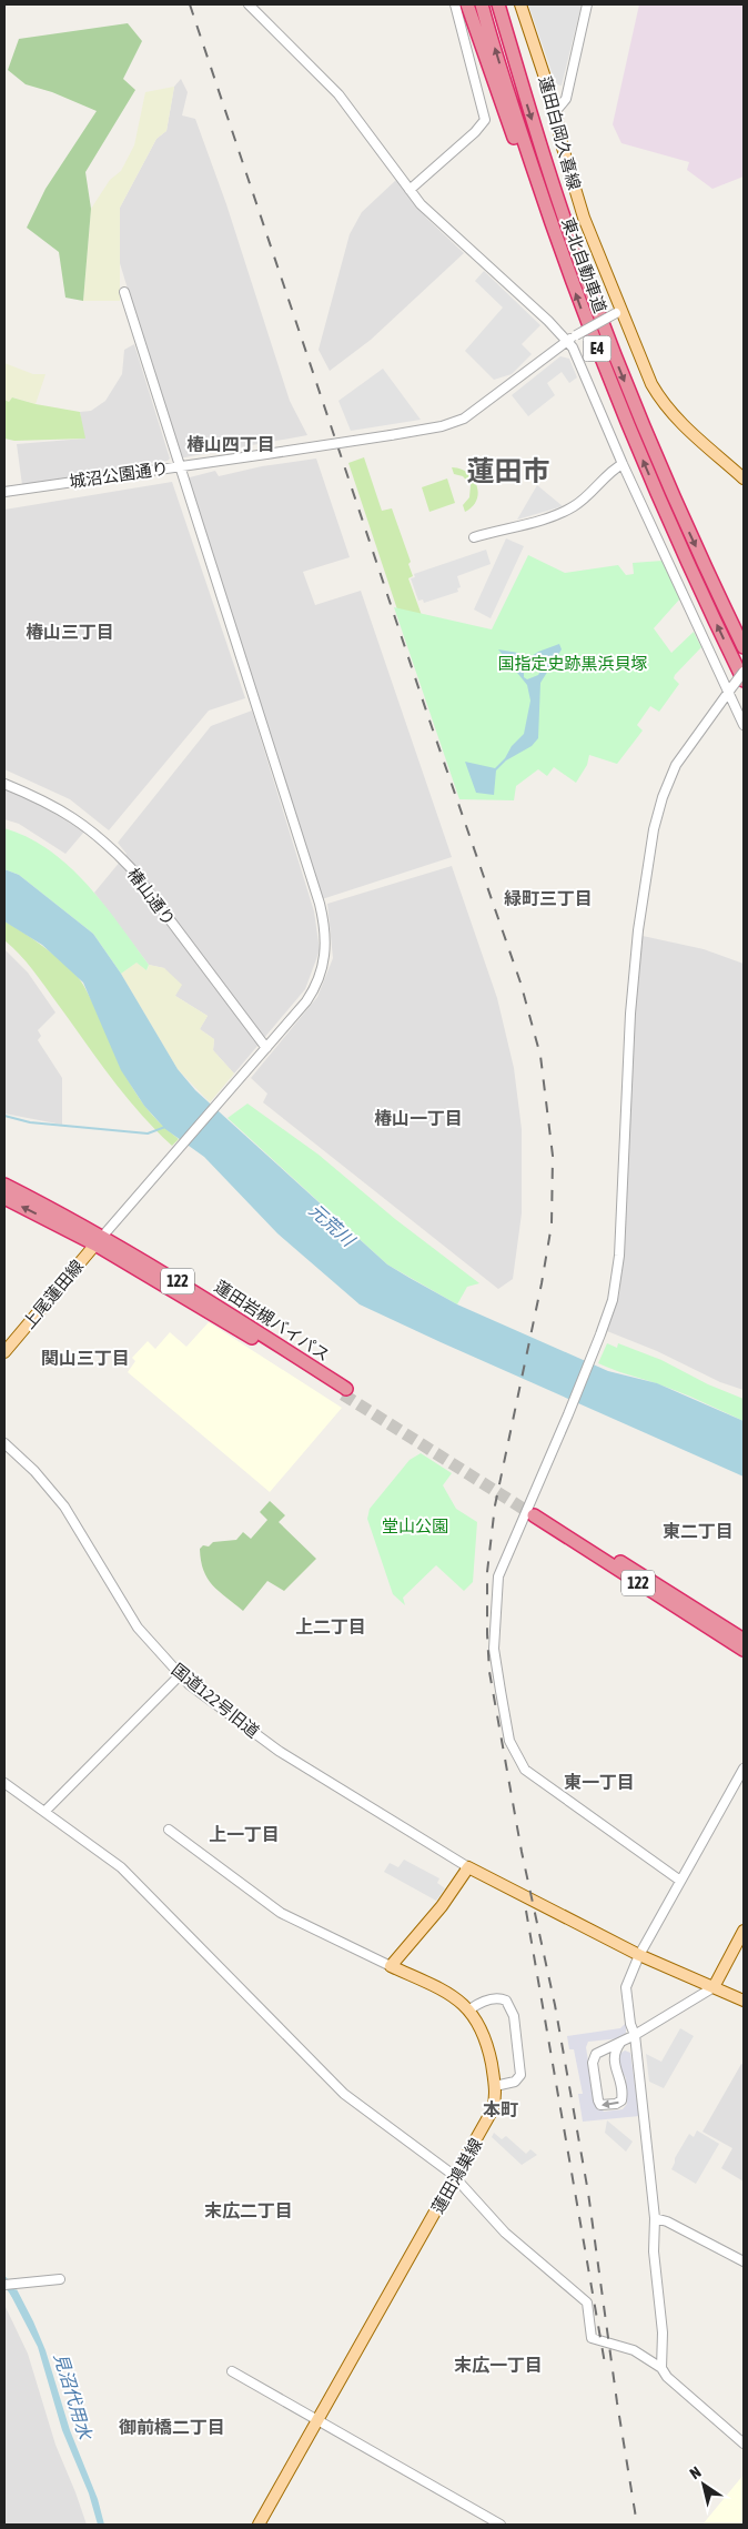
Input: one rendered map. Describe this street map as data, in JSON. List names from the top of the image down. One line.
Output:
{"streets":{"highway":["東北自動車道","E4","122","蓮田岩槻バイパス"],"main road":["蓮田白岡久喜線","上尾蓮田線","蓮田鴻巣線"],"street":["城沼公園通り","椿山通り","国道122号旧道"]},"crossings":[["上尾蓮田線","蓮田岩槻バイパス"]],"districts":["椿山四丁目","蓮田市","椿山三丁目","緑町三丁目","椿山一丁目","関山三丁目","東二丁目","上二丁目","東一丁目","上一丁目","本町","末広二丁目","末広一丁目","御前橋二丁目"],"water":["元荒川","見沼代用水"],"parks":["国指定史跡黒浜貝塚","堂山公園"],"north":"top left"}
